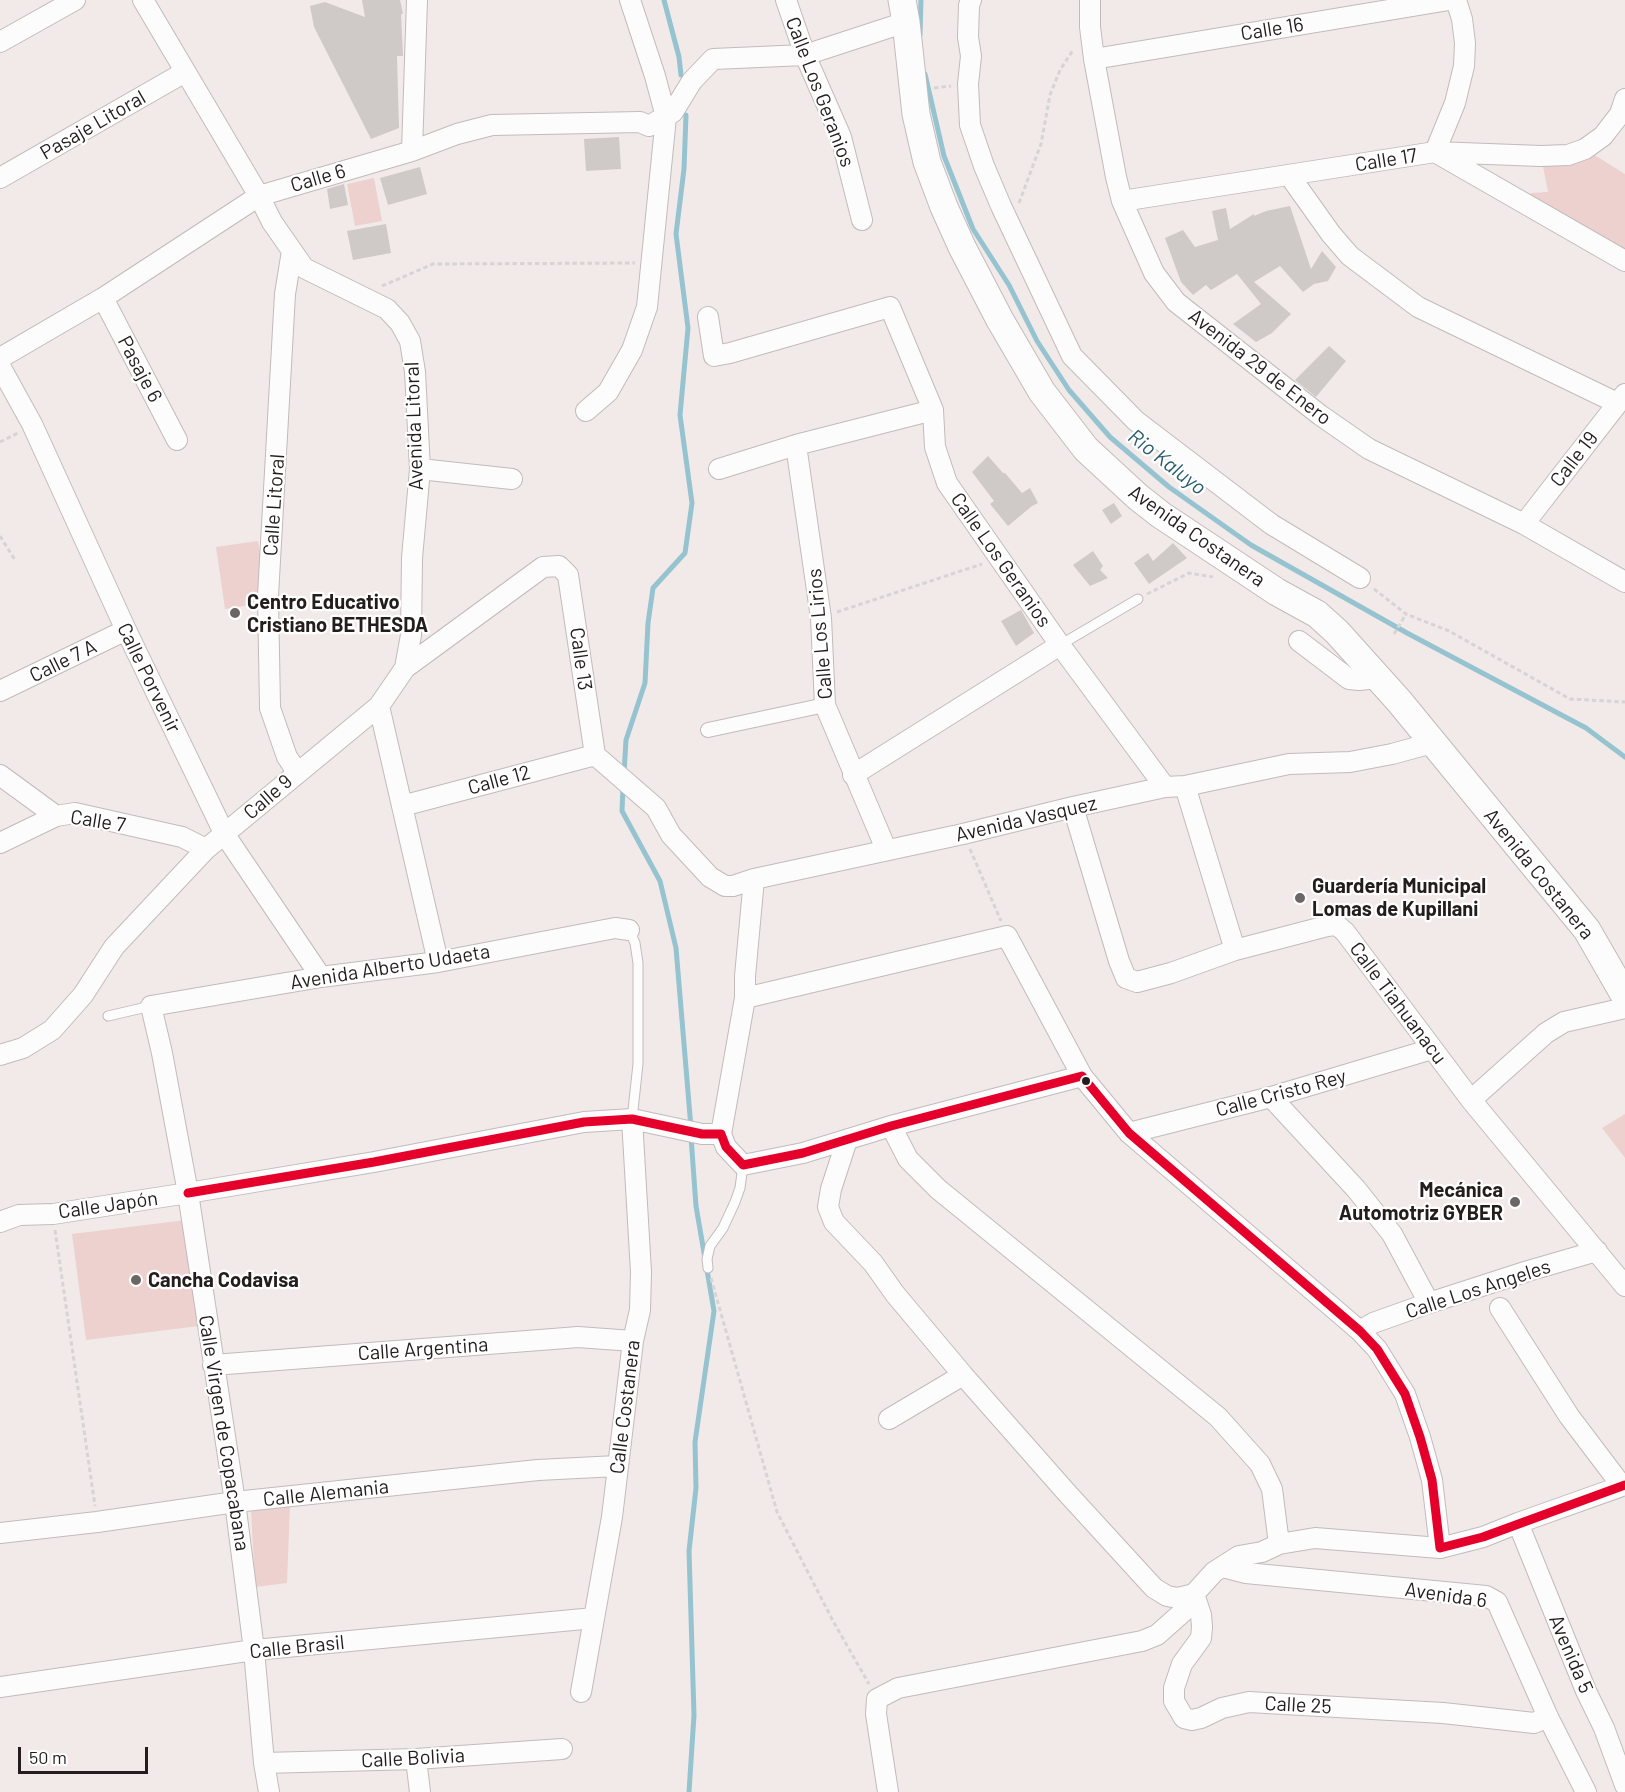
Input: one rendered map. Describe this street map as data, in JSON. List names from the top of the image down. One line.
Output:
{"streets":{"main road":["Avenida Costanera"],"street":["Calle 16","Calle Los Geranios","Pasaje Litoral","Calle 17","Calle 6","Avenida 29 de Enero","Pasaje 6","Avenida Litoral","Calle 19","Calle Litoral","Calle Los Lirios","Calle 13","Calle 7 A","Calle Porvenir","Calle 12","Calle 9","Avenida Vasquez","Calle 7","Avenida Alberto Udaeta","Calle Tiahuanacu","Calle Cristo Rey","Calle Japón","Calle Los Angeles","Calle Argentina","Calle Costanera","Calle Virgen de Copacabana","Calle Alemania","Avenida 6","Calle Brasil","Avenida 5","Calle 25","Calle Bolivia"]},"crossings":[["Calle 16","Avenida 29 de Enero"],["Calle Los Geranios","Avenida Vasquez"],["Pasaje Litoral","Avenida Litoral"],["Calle 17","Avenida 29 de Enero"],["Calle 6","Pasaje 6"],["Calle 6","Avenida Litoral"],["Avenida 29 de Enero","Calle 19"],["Avenida Litoral","Calle Litoral"],["Avenida Litoral","Calle 9"],["Calle Litoral","Calle 9"],["Avenida Costanera","Avenida Vasquez"],["Calle Los Lirios","Avenida Vasquez"],["Calle 13","Calle 12"],["Calle 13","Calle 9"],["Calle 13","Avenida Vasquez"],["Calle 7 A","Calle Porvenir"],["Calle Porvenir","Calle 9"],["Calle Porvenir","Avenida Alberto Udaeta"],["Calle 12","Avenida Vasquez"],["Calle 9","Calle 7"],["Avenida Vasquez","Calle Tiahuanacu"],["Avenida Alberto Udaeta","Calle Virgen de Copacabana"],["Calle Tiahuanacu","Calle Cristo Rey"],["Calle Tiahuanacu","Calle Los Angeles"],["Calle Japón","Calle Costanera"],["Calle Japón","Calle Virgen de Copacabana"],["Calle Argentina","Calle Costanera"],["Calle Argentina","Calle Virgen de Copacabana"],["Calle Costanera","Calle Alemania"],["Calle Costanera","Calle Brasil"],["Calle Virgen de Copacabana","Calle Alemania"],["Calle Virgen de Copacabana","Calle Brasil"],["Calle Virgen de Copacabana","Calle Bolivia"],["Avenida 6","Calle 25"]],"water":["Rio Kaluyo"],"places":["Centro Educativo Cristiano BETHESDA","Guardería Municipal Lomas de Kupillani","Mecánica Automotriz GYBER","Cancha Codavisa"],"scale_bar":"50 m"}
